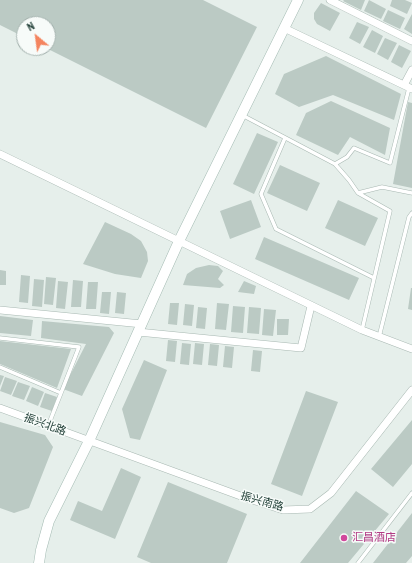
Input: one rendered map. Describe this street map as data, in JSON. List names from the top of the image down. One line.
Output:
{"streets":{"street":["振兴北路","振兴南路"]},"crossings":[["振兴北路","振兴南路"]],"places":["汇昌酒店"],"north":"top left"}
